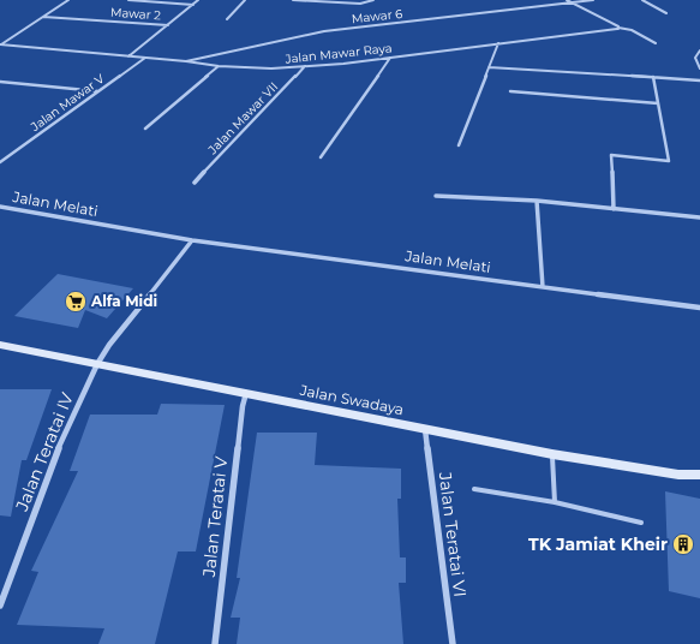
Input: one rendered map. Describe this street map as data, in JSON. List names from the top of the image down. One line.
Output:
{"streets":{"street":["Mawar 2","Mawar 6","Jalan Mawar Raya","Jalan Mawar V","Jalan Mawar VII","Jalan Melati","Jalan Swadaya","Jalan Teratai IV","Jalan Teratai V","Jalan Teratai VI"]},"crossings":[["Mawar 6","Jalan Mawar Raya"],["Jalan Mawar Raya","Jalan Mawar V"],["Jalan Mawar Raya","Jalan Mawar VII"],["Jalan Swadaya","Jalan Teratai IV"],["Jalan Swadaya","Jalan Teratai V"],["Jalan Swadaya","Jalan Teratai VI"]],"places":{"supermarket":["Alfa Midi"],"building":["TK Jamiat Kheir"]}}
